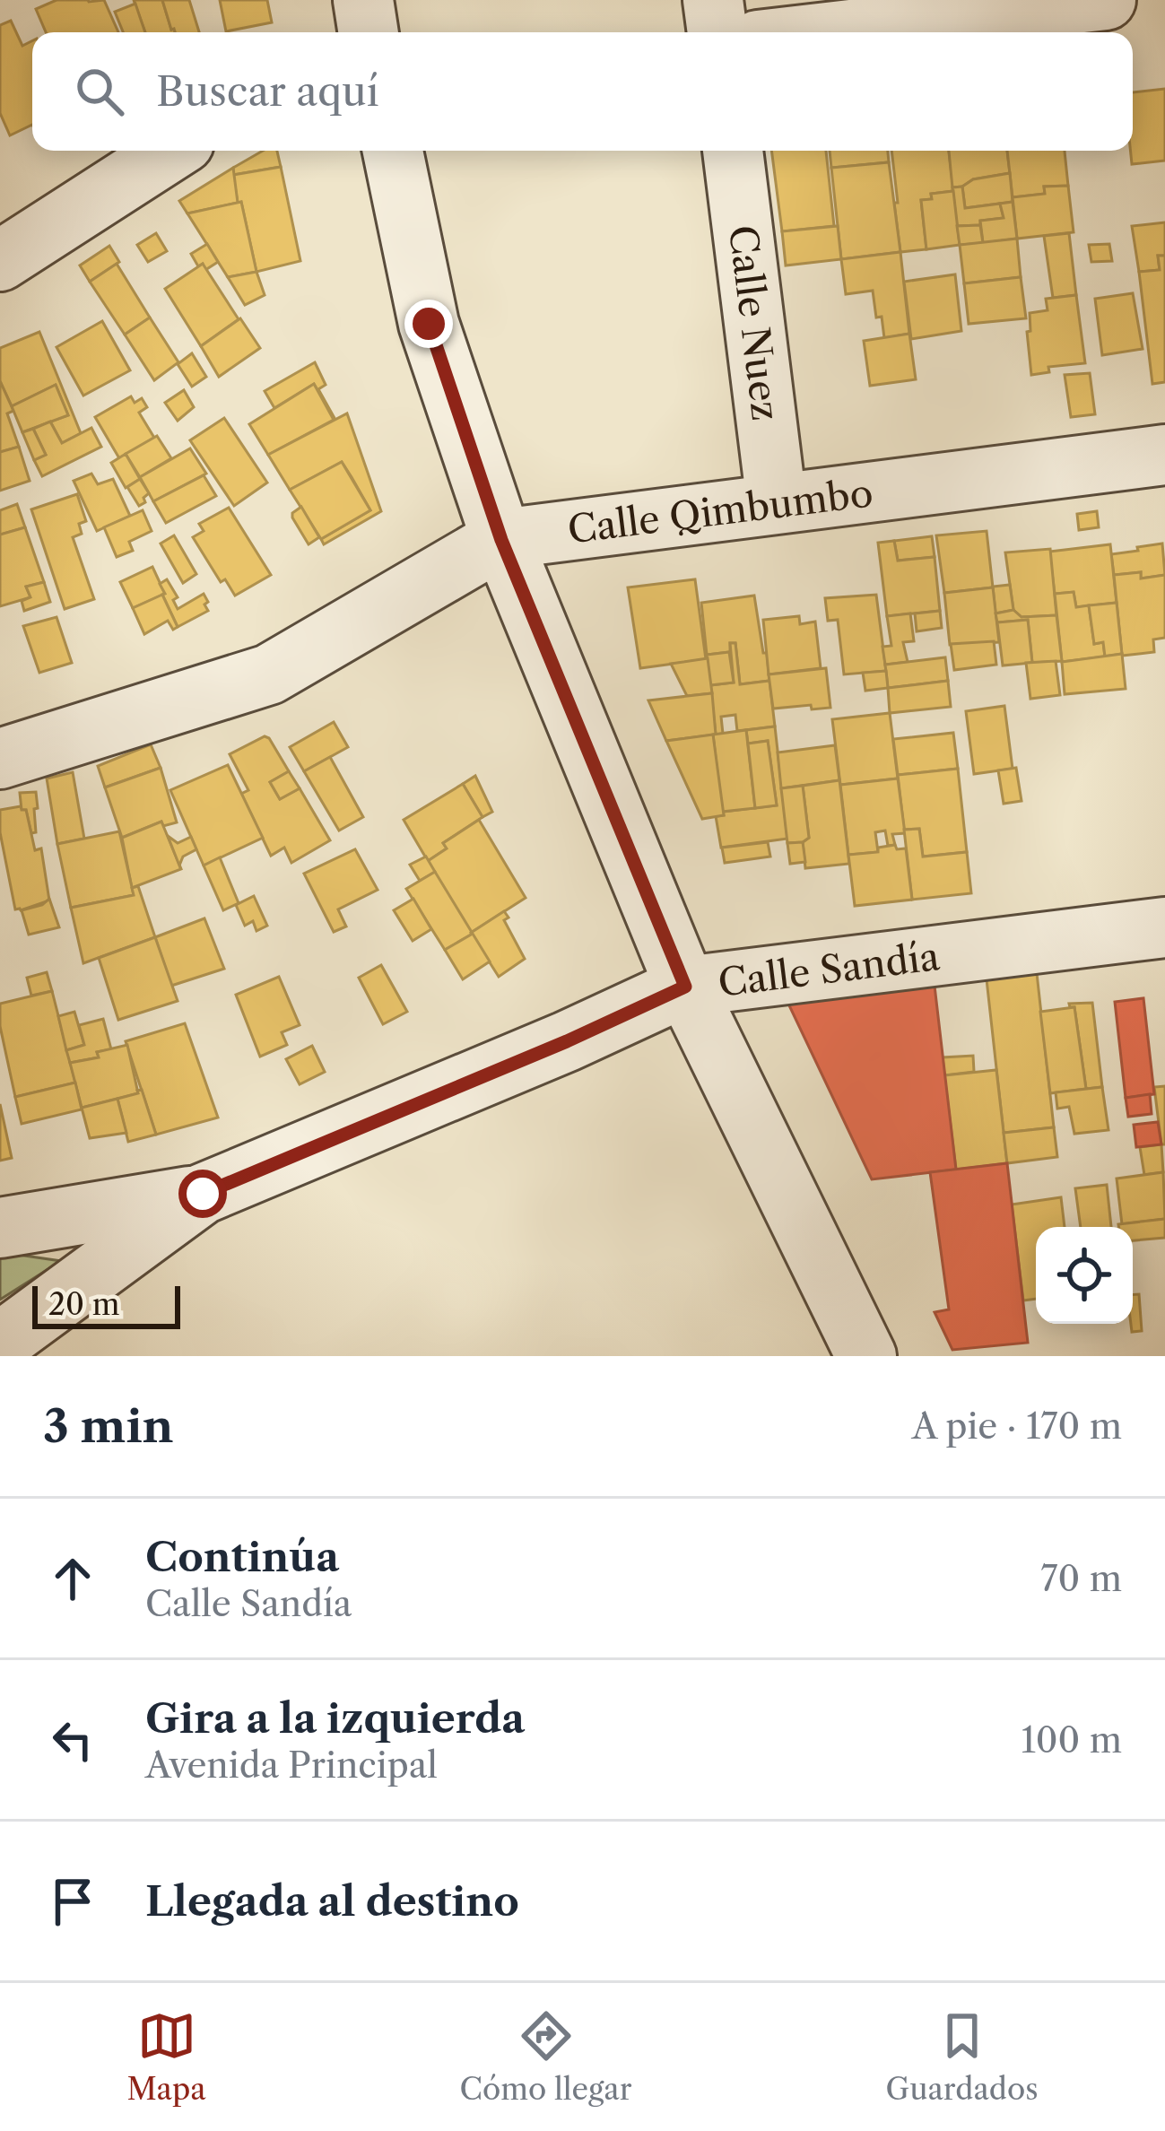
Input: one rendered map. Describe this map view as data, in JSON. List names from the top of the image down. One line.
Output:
{"streets":{"street":["Calle Nuez","Calle Qimbumbo","Calle Sandía"]},"crossings":[["Calle Nuez","Calle Qimbumbo"]],"scale_bar":"20 m","page":{"search":"Buscar aquí","scale":"20 m","heading":["3 min","A pie · 170 m"],"list":[["Continúa","Calle Sandía","70 m"],["Gira a la izquierda","Avenida Principal","100 m"],"Llegada al destino"],"nav":["Mapa","Cómo llegar","Guardados"]}}
